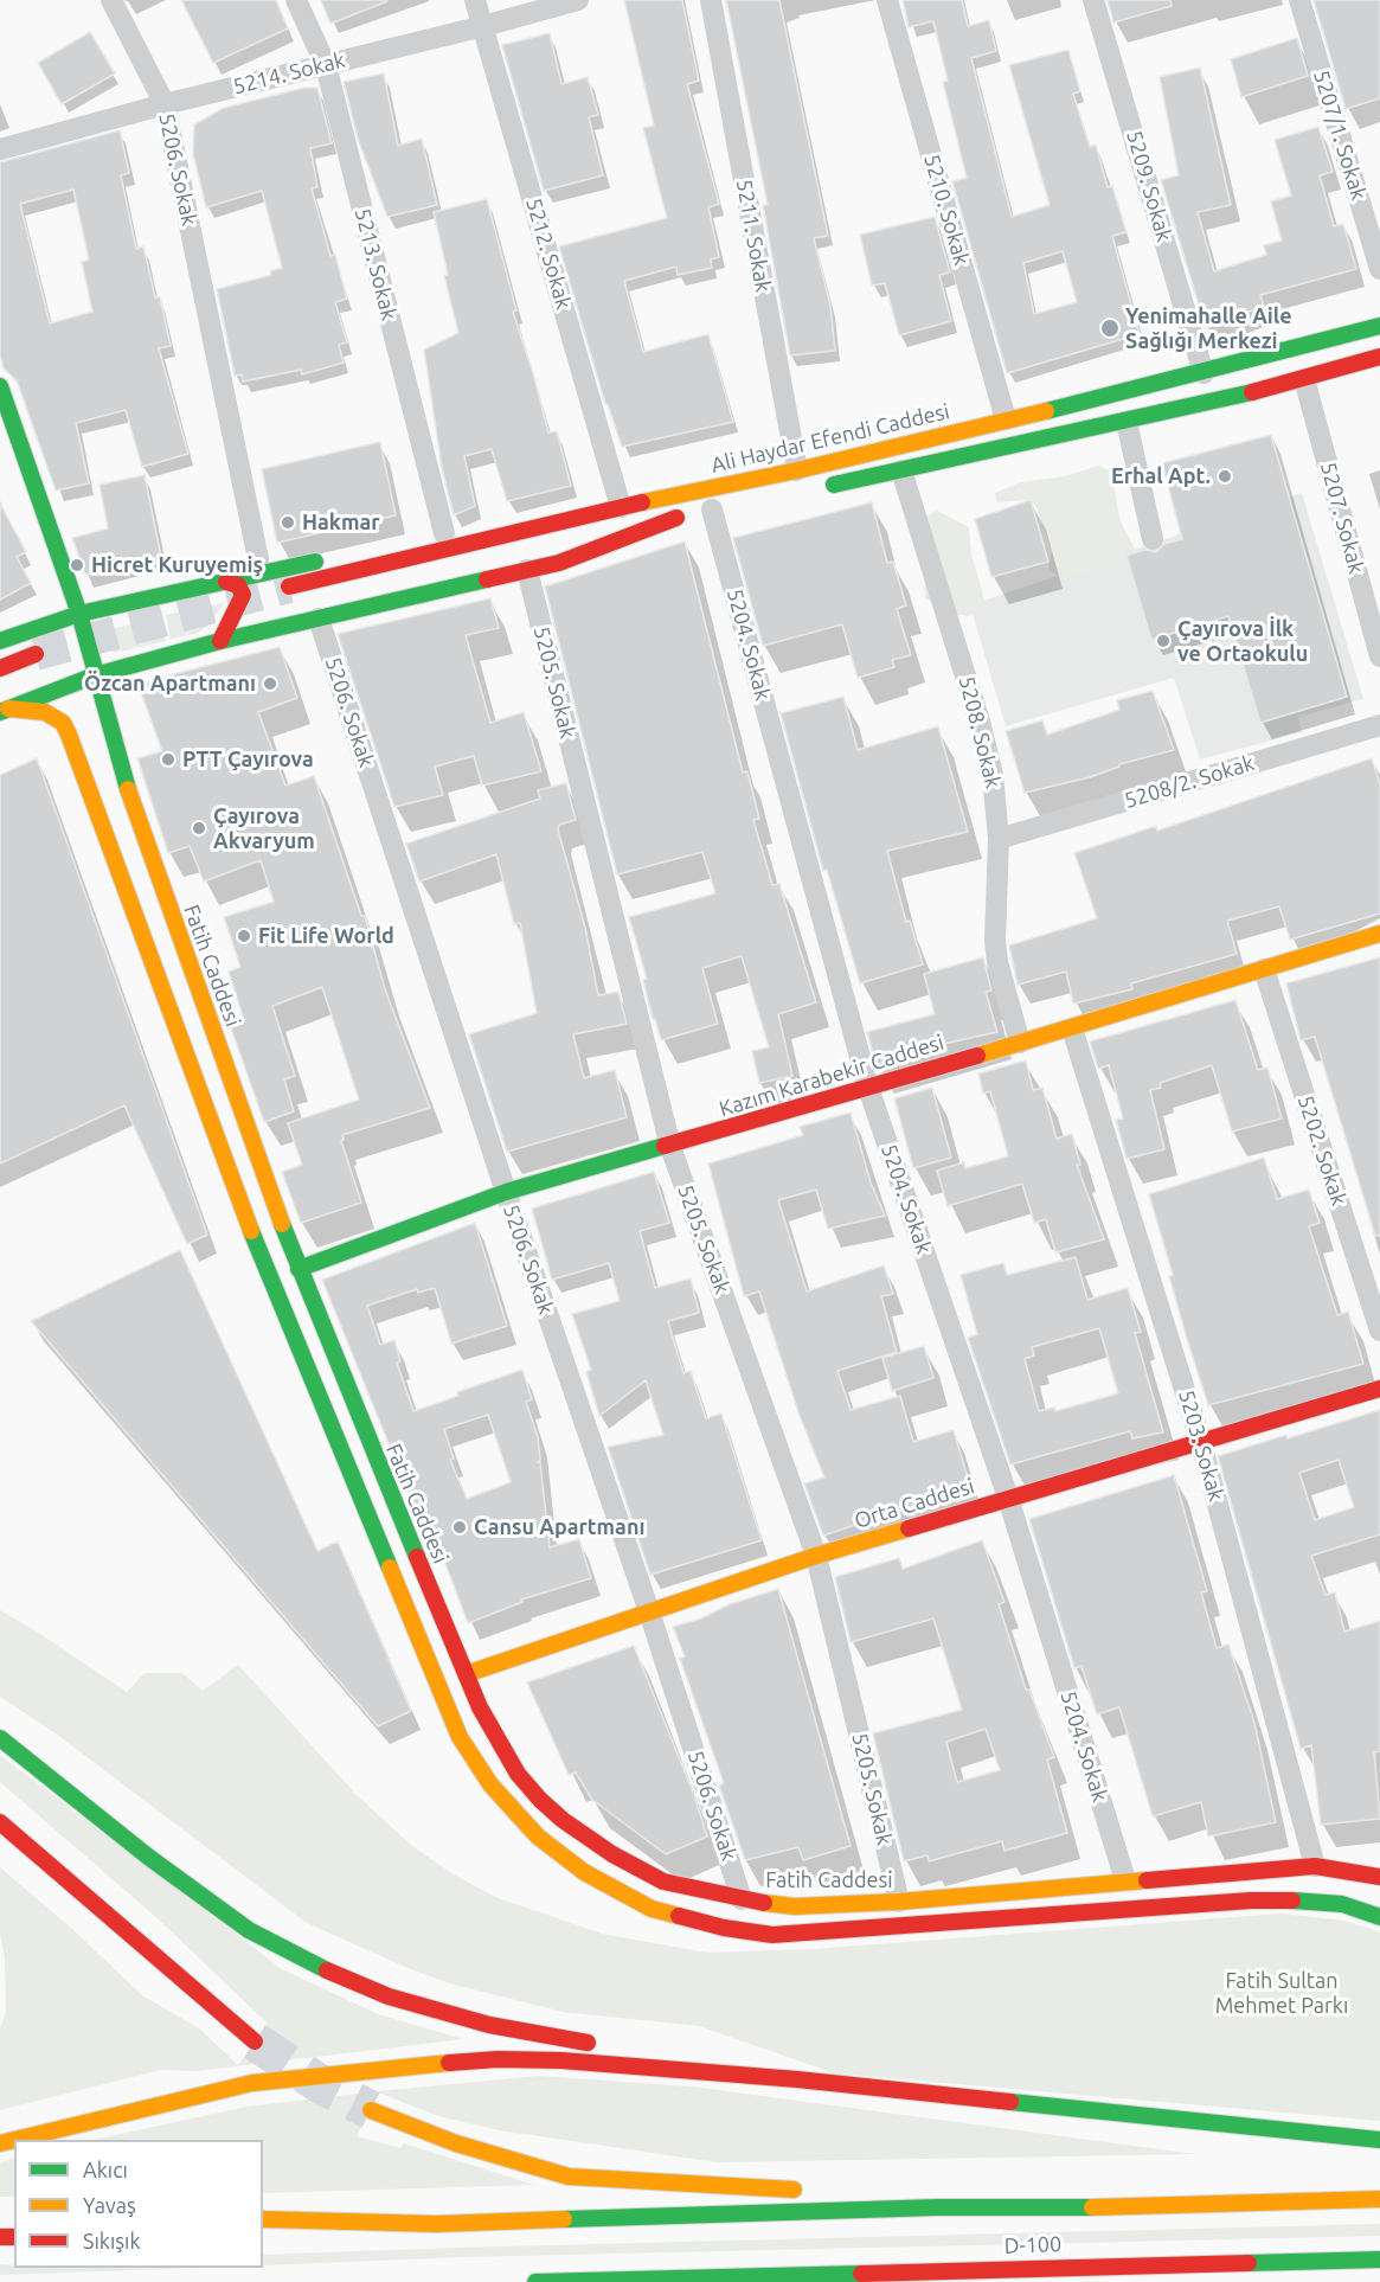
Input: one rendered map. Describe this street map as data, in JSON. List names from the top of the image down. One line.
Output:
{"streets":{"main road":["Ali Haydar Efendi Caddesi","Fatih Caddesi","Kazım Karabekir Caddesi","Orta Caddesi","D-100"],"street":["5214. Sokak","5207/1. Sokak","5206. Sokak","5209. Sokak","5210. Sokak","5211. Sokak","5212. Sokak","5213. Sokak","5207. Sokak","5204. Sokak","5205. Sokak","5208. Sokak","5208/2. Sokak","5202. Sokak","5203. Sokak"]},"crossings":[["5214. Sokak","5206. Sokak"],["5214. Sokak","5212. Sokak"],["5214. Sokak","5213. Sokak"],["5206. Sokak","Fatih Caddesi"],["5206. Sokak","Kazım Karabekir Caddesi"],["5206. Sokak","Orta Caddesi"],["5209. Sokak","Ali Haydar Efendi Caddesi"],["5210. Sokak","Ali Haydar Efendi Caddesi"],["5211. Sokak","Ali Haydar Efendi Caddesi"],["5212. Sokak","Ali Haydar Efendi Caddesi"],["5204. Sokak","Fatih Caddesi"],["5204. Sokak","Kazım Karabekir Caddesi"],["5204. Sokak","Orta Caddesi"],["5205. Sokak","Fatih Caddesi"],["5205. Sokak","Kazım Karabekir Caddesi"],["5205. Sokak","Orta Caddesi"],["5208. Sokak","5208/2. Sokak"],["5208. Sokak","Kazım Karabekir Caddesi"],["Fatih Caddesi","Kazım Karabekir Caddesi"],["Fatih Caddesi","5203. Sokak"],["Fatih Caddesi","Orta Caddesi"],["Kazım Karabekir Caddesi","5202. Sokak"],["Kazım Karabekir Caddesi","5203. Sokak"],["5203. Sokak","Orta Caddesi"]],"parks":["Fatih Sultan Mehmet Parkı"],"places":["Yenimahalle Aile Sağlığı Merkezi","Erhal Apt.","Hakmar","Hicret Kuruyemiş","Çayırova İlk ve Ortaokulu","Özcan Apartmanı","PTT Çayırova","Çayırova Akvaryum","Fit Life World","Cansu Apartmanı"],"legend":["Akıcı","Yavaş","Sıkışık"]}
